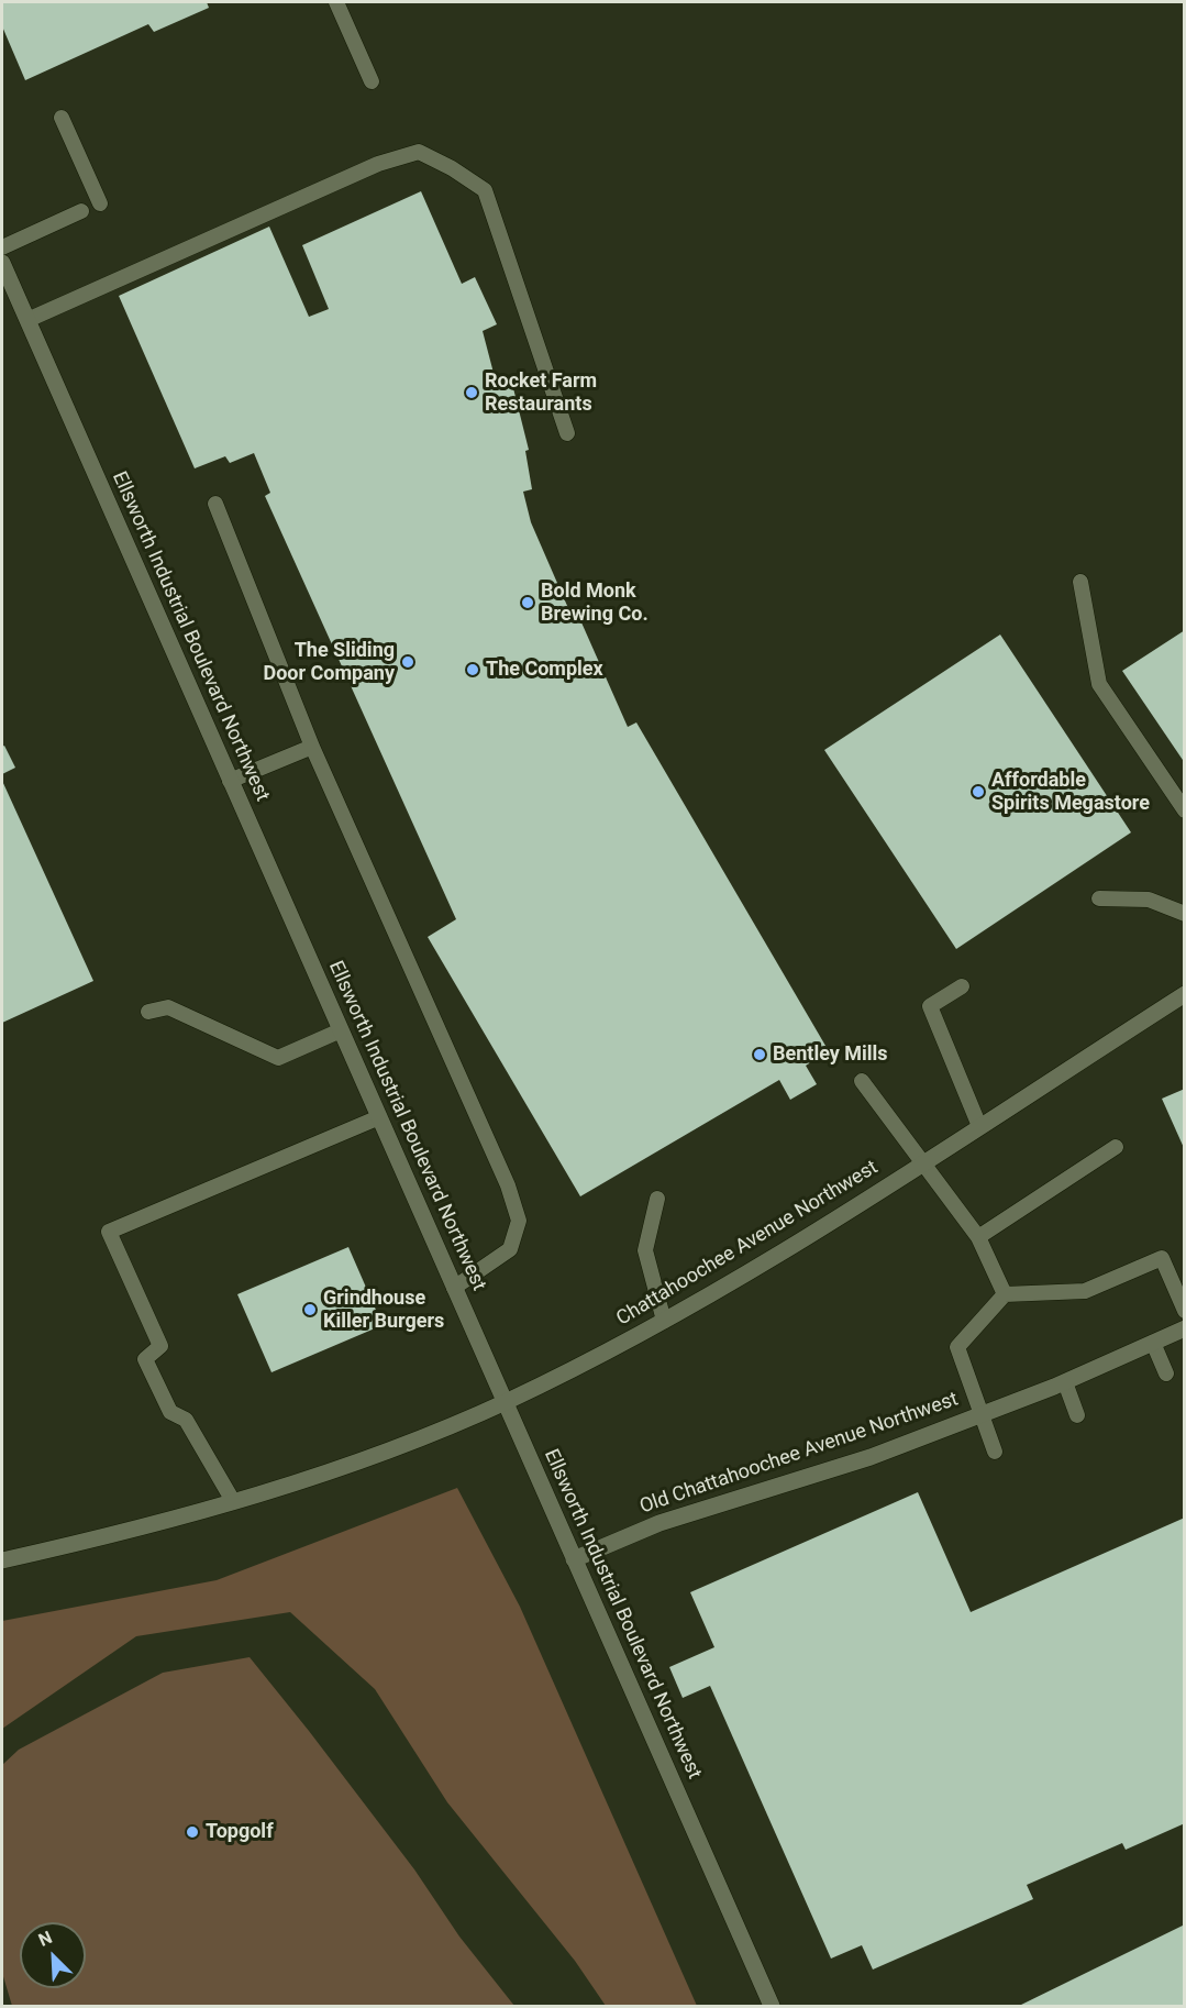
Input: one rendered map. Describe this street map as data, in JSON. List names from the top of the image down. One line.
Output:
{"streets":{"street":["Ellsworth Industrial Boulevard Northwest","Chattahoochee Avenue Northwest","Old Chattahoochee Avenue Northwest"]},"crossings":[["Ellsworth Industrial Boulevard Northwest","Chattahoochee Avenue Northwest"],["Ellsworth Industrial Boulevard Northwest","Old Chattahoochee Avenue Northwest"]],"places":["Rocket Farm Restaurants","Bold Monk Brewing Co.","The Sliding Door Company","The Complex","Affordable Spirits Megastore","Bentley Mills","Grindhouse Killer Burgers","Topgolf"],"north":"top left"}
